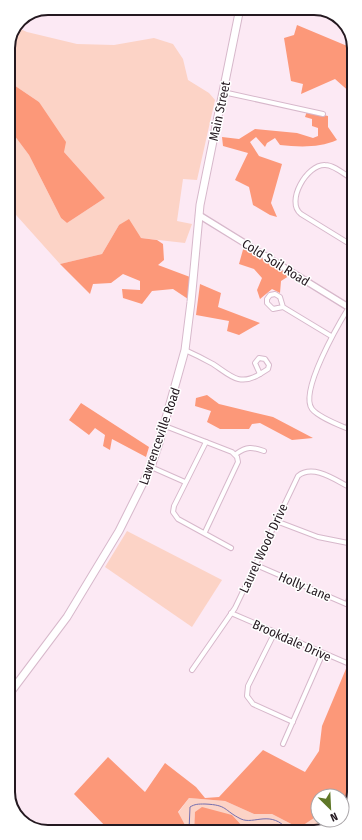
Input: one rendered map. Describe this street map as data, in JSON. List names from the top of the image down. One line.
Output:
{"streets":{"highway":["Main Street","Lawrenceville Road"],"street":["Cold Soil Road","Laurel Wood Drive","Holly Lane","Brookdale Drive"]},"crossings":[["Main Street","Cold Soil Road"],["Main Street","Lawrenceville Road"],["Cold Soil Road","Lawrenceville Road"],["Laurel Wood Drive","Holly Lane"],["Laurel Wood Drive","Brookdale Drive"]],"north":"bottom right"}
